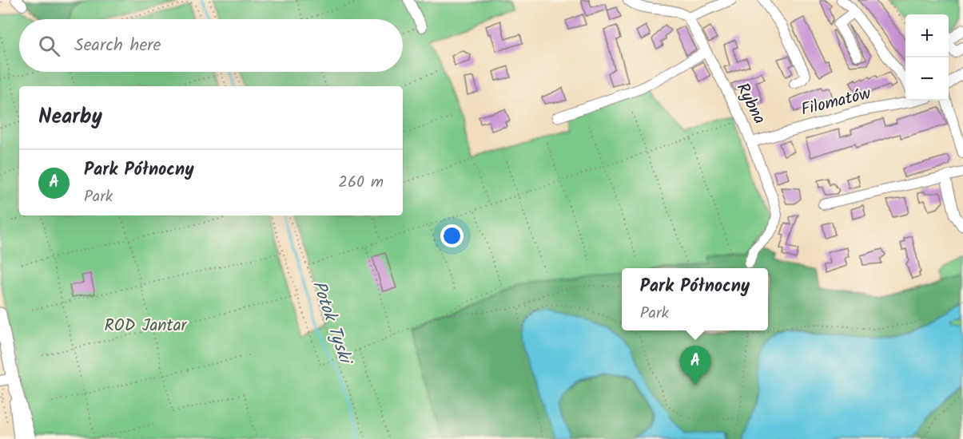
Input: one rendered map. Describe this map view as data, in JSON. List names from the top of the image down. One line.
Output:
{"streets":{"street":["Filomatów","Rybna"]},"crossings":[["Filomatów","Rybna"]],"water":["Potok Tyski"],"parks":["ROD Jantar"],"page":{"map_buttons":["+","−"],"search":"Search here","heading":"Nearby","list":[{"mark":"A","name":"Park Północny","note":"Park","value":"260 m"}],"popup":["Park Północny","Park"],"pins":"A"}}
